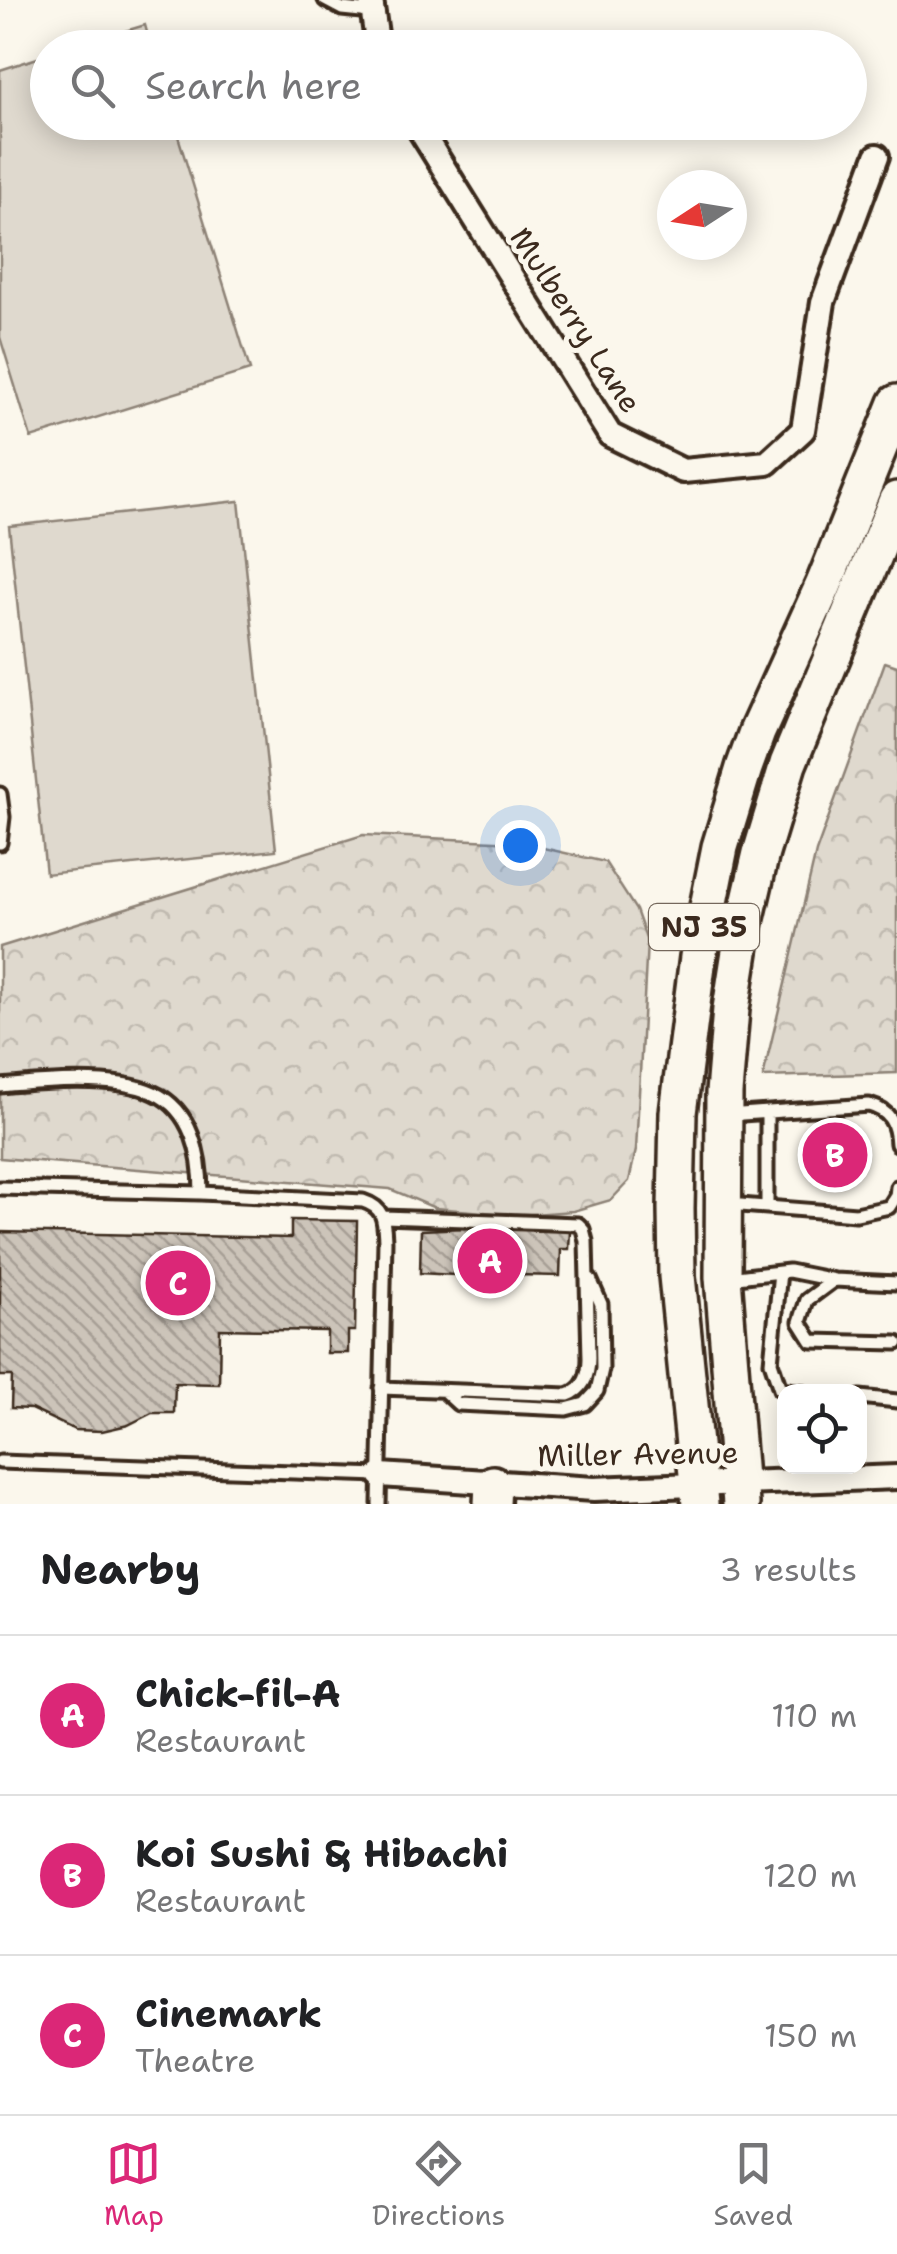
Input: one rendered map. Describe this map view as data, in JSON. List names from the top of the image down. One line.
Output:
{"streets":{"highway":["NJ 35"],"street":["Mulberry Lane","Miller Avenue"]},"crossings":[["NJ 35","Miller Avenue"]],"north":"left","page":{"search":"Search here","pins":["B","A","C"],"heading":["Nearby","3 results"],"list":[{"mark":"A","name":"Chick-fil-A","note":"Restaurant","value":"110 m"},{"mark":"B","name":"Koi Sushi & Hibachi","note":"Restaurant","value":"120 m"},{"mark":"C","name":"Cinemark","note":"Theatre","value":"150 m"}],"nav":["Map","Directions","Saved"]}}
